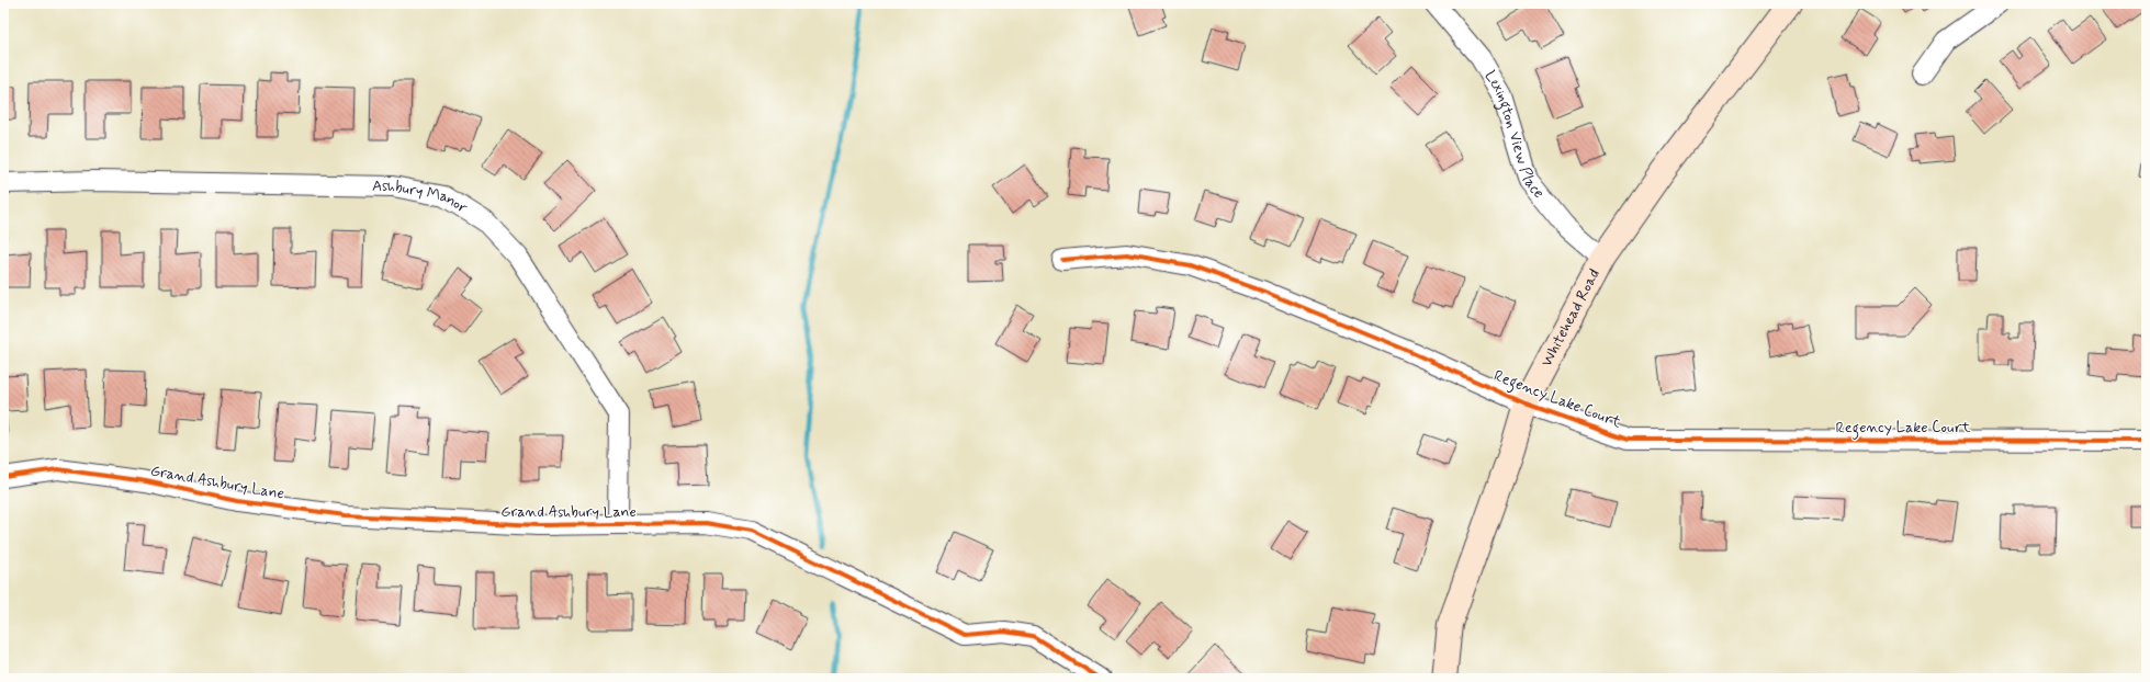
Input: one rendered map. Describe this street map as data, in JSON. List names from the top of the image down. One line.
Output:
{"streets":{"street":["Lexington View Place","Ashbury Manor","Whitehead Road","Regency Lake Court","Grand Ashbury Lane"]},"crossings":[["Lexington View Place","Whitehead Road"],["Ashbury Manor","Grand Ashbury Lane"],["Whitehead Road","Regency Lake Court"]]}
